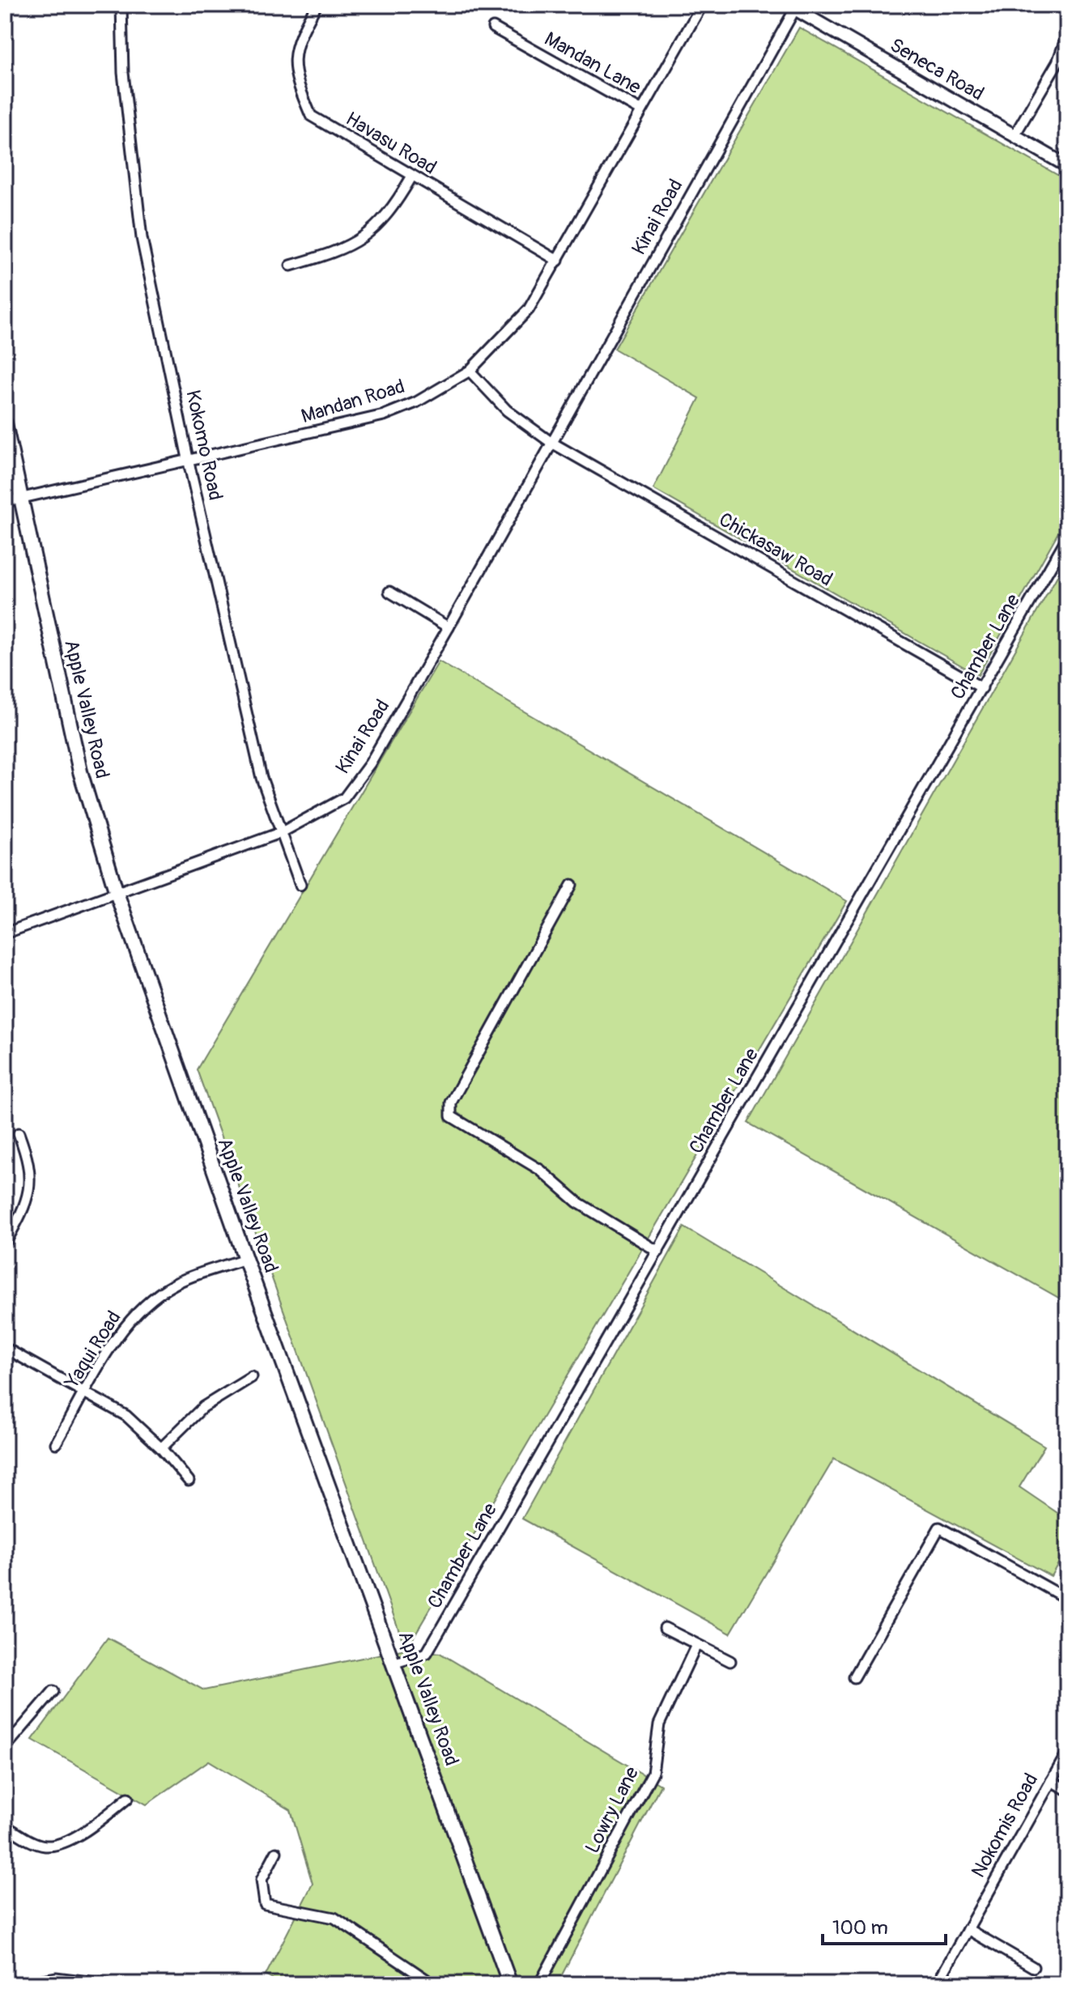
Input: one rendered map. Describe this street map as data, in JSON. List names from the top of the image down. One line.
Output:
{"streets":{"main road":["Apple Valley Road"],"street":["Mandan Lane","Seneca Road","Havasu Road","Kinai Road","Mandan Road","Kokomo Road","Chickasaw Road","Chamber Lane","Yaqui Road","Lowry Lane","Nokomis Road"]},"crossings":[["Mandan Lane","Mandan Road"],["Seneca Road","Kinai Road"],["Havasu Road","Mandan Road"],["Kinai Road","Kokomo Road"],["Kinai Road","Chickasaw Road"],["Kinai Road","Apple Valley Road"],["Mandan Road","Kokomo Road"],["Mandan Road","Apple Valley Road"],["Chickasaw Road","Chamber Lane"],["Chamber Lane","Apple Valley Road"],["Apple Valley Road","Yaqui Road"]],"scale_bar":"100 m"}
